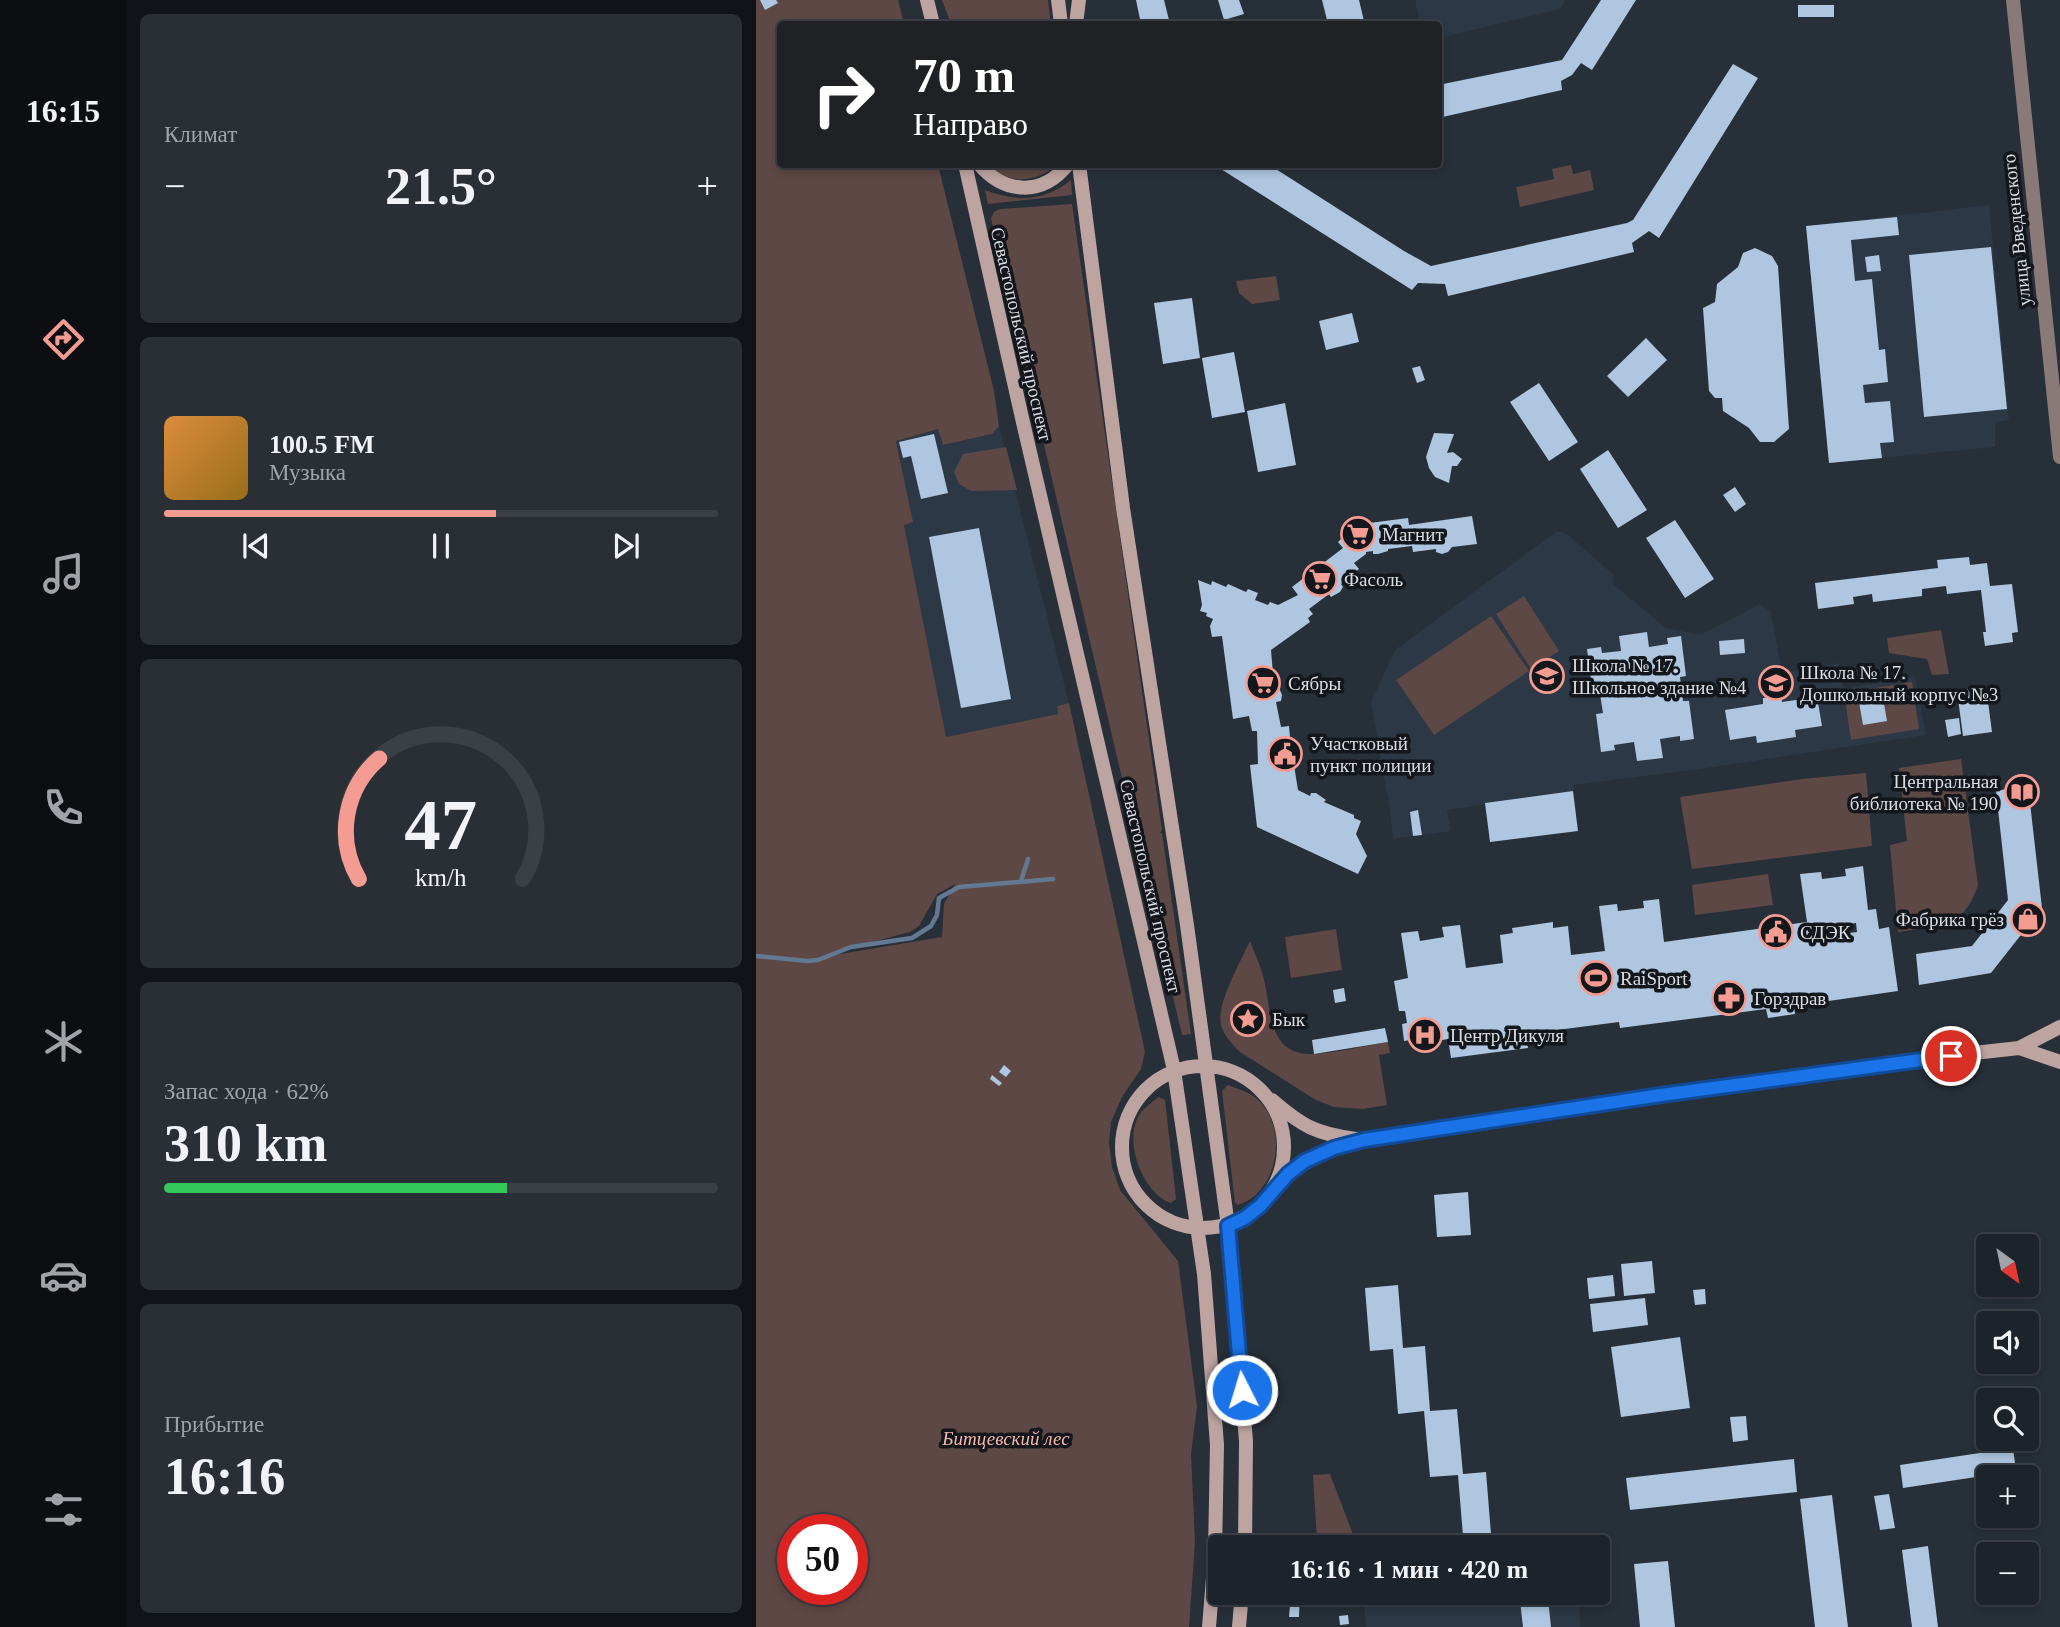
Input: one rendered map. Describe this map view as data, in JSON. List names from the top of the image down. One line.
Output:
{"streets":{"main road":["Севастопольский проспект"],"street":["улица Введенского"]},"parks":["Битцевский лес"],"places":{"supermarket":["Магнит","Фасоль","Сябры"],"school or university":["Школа № 17. Школьное здание №4","Школа № 17. Дошкольный корпус №3"],"public building":["Участковый пункт полиции","СДЭК"],"library":["Центральная библиотека № 190"],"shop":["Фабрика грёз"],"sports":["RaiSport"],"pharmacy":["Горздрав"],"place":["Бык"],"hospital":["Центр Дикуля"]},"north":"bottom right","page":{"tabs":"16:15","tile":["Климат",["Запас хода · 62%","310 km"],["Прибытие","16:16"]],"turn":["70 m","Направо"],"heat":["−","21.5°","+"],"song":["100.5 FM","Музыка"],"map_buttons":["+","−"],"limit":"50","trip":"16:16 · 1 мин · 420 m","gauge":["47","km/h"]}}
